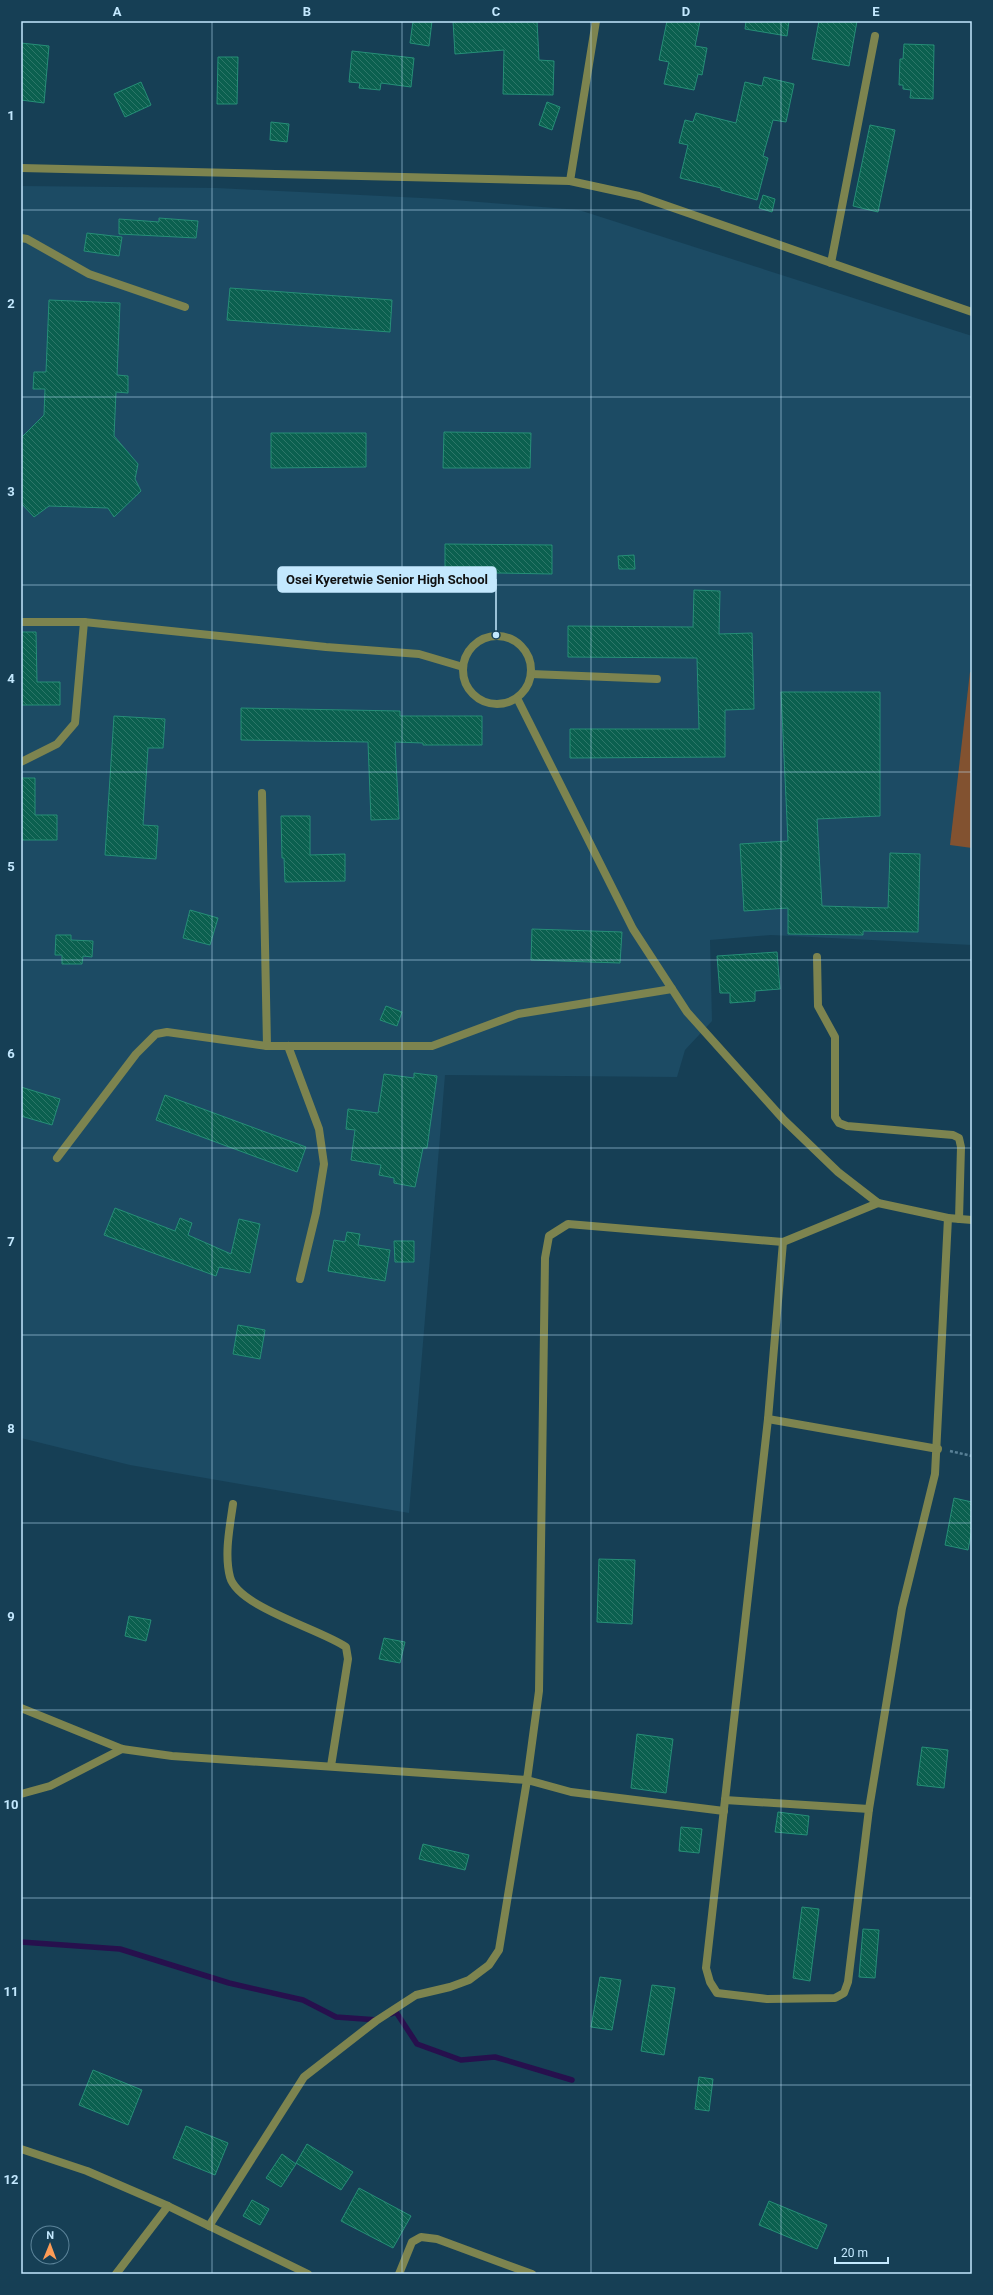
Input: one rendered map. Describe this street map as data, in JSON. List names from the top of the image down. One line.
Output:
{"places":["Osei Kyeretwie Senior High School"],"scale_bar":"20 m","north":"top","grid":{"columns":["A","B","C","D","E"],"rows":["1","2","3","4","5","6","7","8","9","10","11","12"]}}
